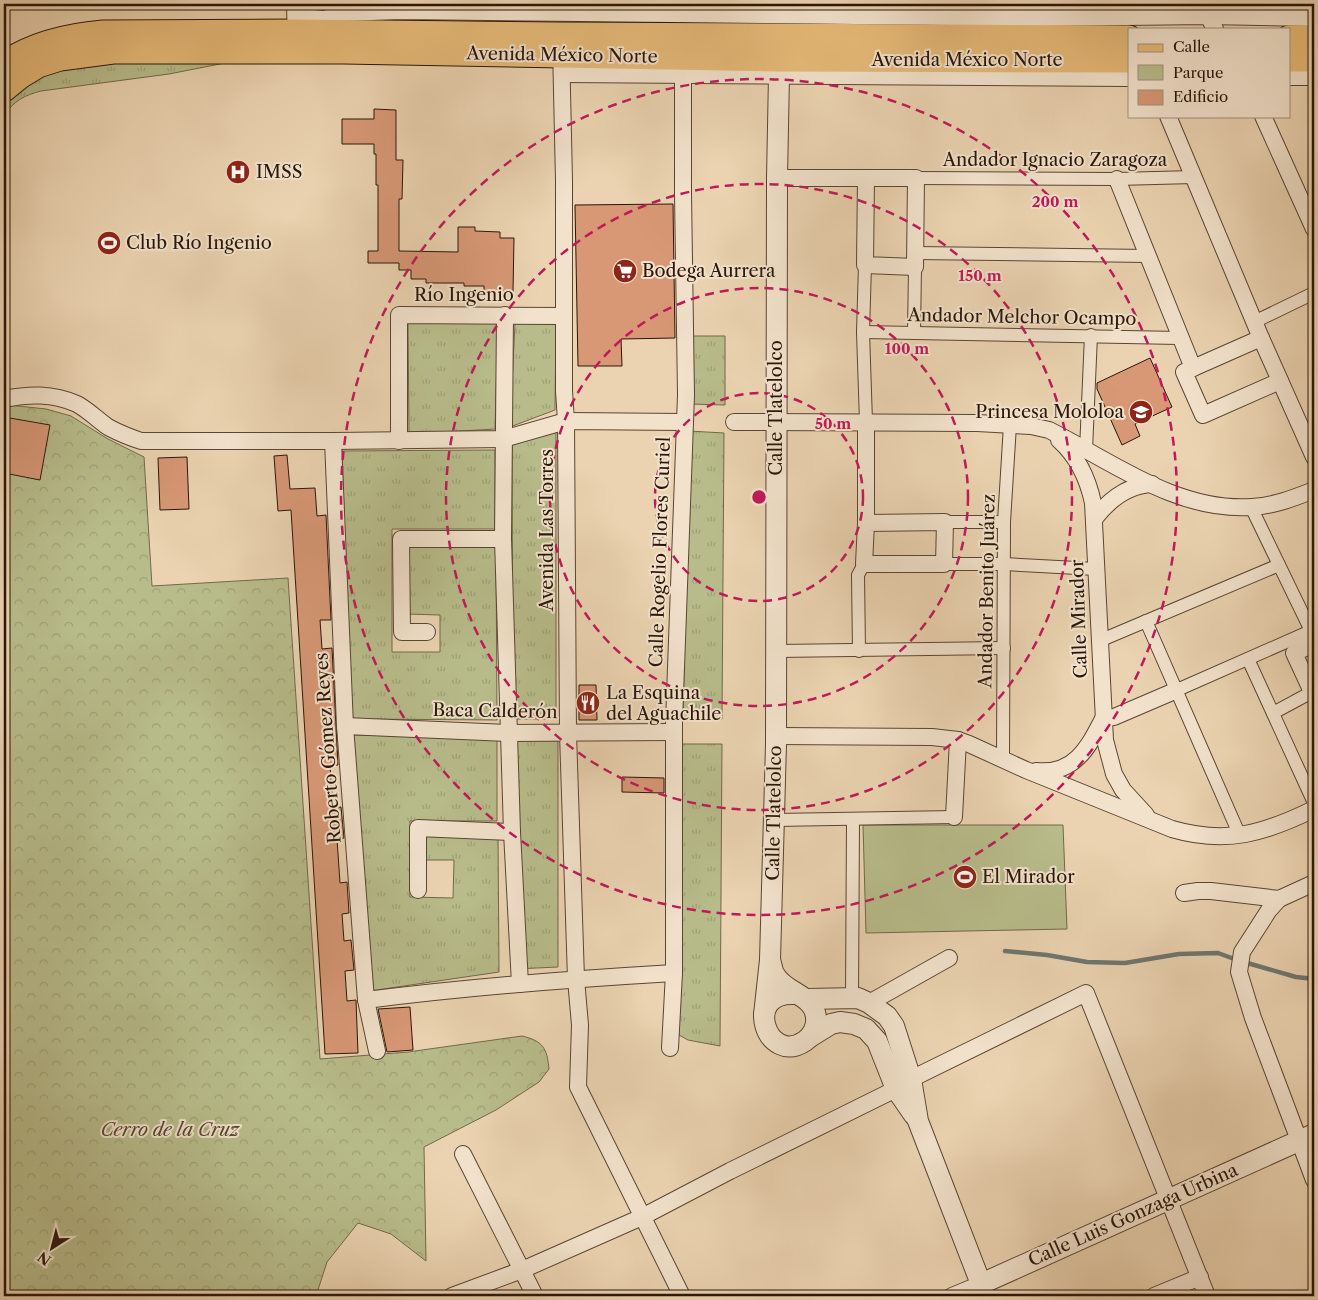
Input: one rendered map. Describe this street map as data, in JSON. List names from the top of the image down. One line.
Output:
{"streets":{"main road":["Avenida México Norte"],"street":["Andador Ignacio Zaragoza","Río Ingenio","Andador Melchor Ocampo","Calle Tlatelolco","Avenida Las Torres","Calle Rogelio Flores Curiel","Andador Benito Juárez","Calle Mirador","Baca Calderón","Roberto Gómez Reyes","Calle Luis Gonzaga Urbina"]},"crossings":[["Avenida México Norte","Calle Tlatelolco"],["Avenida México Norte","Avenida Las Torres"],["Avenida México Norte","Calle Rogelio Flores Curiel"],["Río Ingenio","Avenida Las Torres"],["Avenida Las Torres","Baca Calderón"],["Calle Rogelio Flores Curiel","Baca Calderón"],["Baca Calderón","Roberto Gómez Reyes"]],"parks":["Cerro de la Cruz"],"places":{"hospital":["IMSS"],"sports":["Club Río Ingenio","El Mirador"],"supermarket":["Bodega Aurrera"],"school or university":["Princesa Mololoa"],"restaurant":["La Esquina del Aguachile"]},"legend":["Calle","Parque","Edificio"],"north":"bottom left","rings":["200 m","150 m","100 m","50 m"]}
